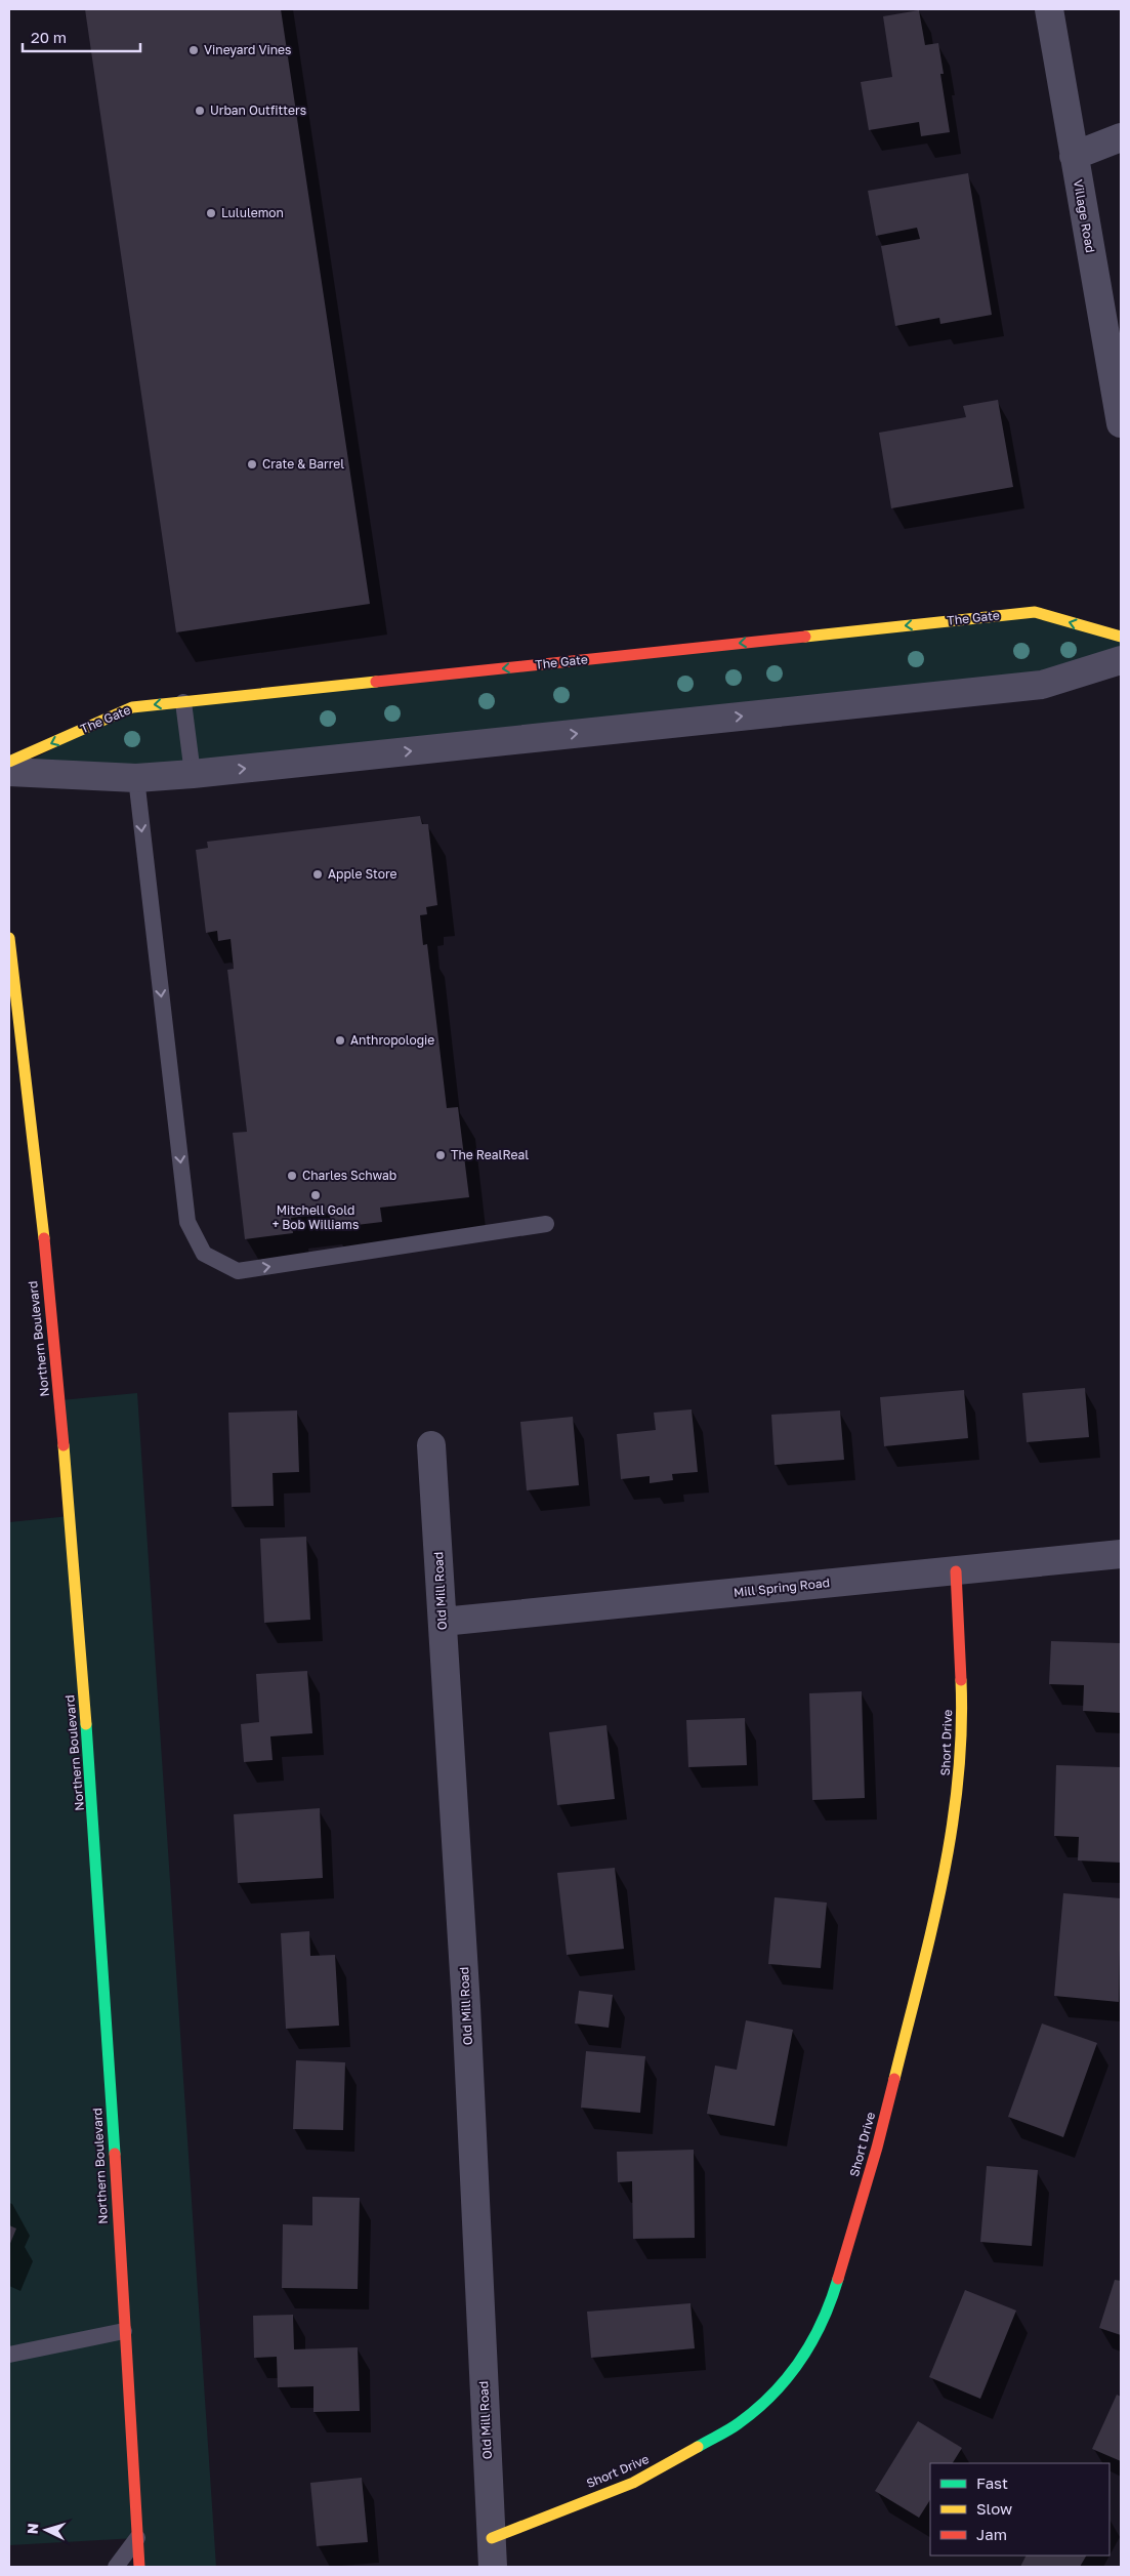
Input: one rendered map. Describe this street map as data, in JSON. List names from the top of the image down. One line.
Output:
{"streets":{"street":["Village Road","The Gate","Northern Boulevard","Mill Spring Road","Old Mill Road","Short Drive"]},"crossings":[["Mill Spring Road","Old Mill Road"],["Mill Spring Road","Short Drive"],["Old Mill Road","Short Drive"]],"places":["Vineyard Vines","Urban Outfitters","Lululemon","Crate & Barrel","Apple Store","Anthropologie","The RealReal","Charles Schwab","Mitchell Gold + Bob Williams"],"legend":["Fast","Slow","Jam"],"scale_bar":"20 m","north":"left"}
